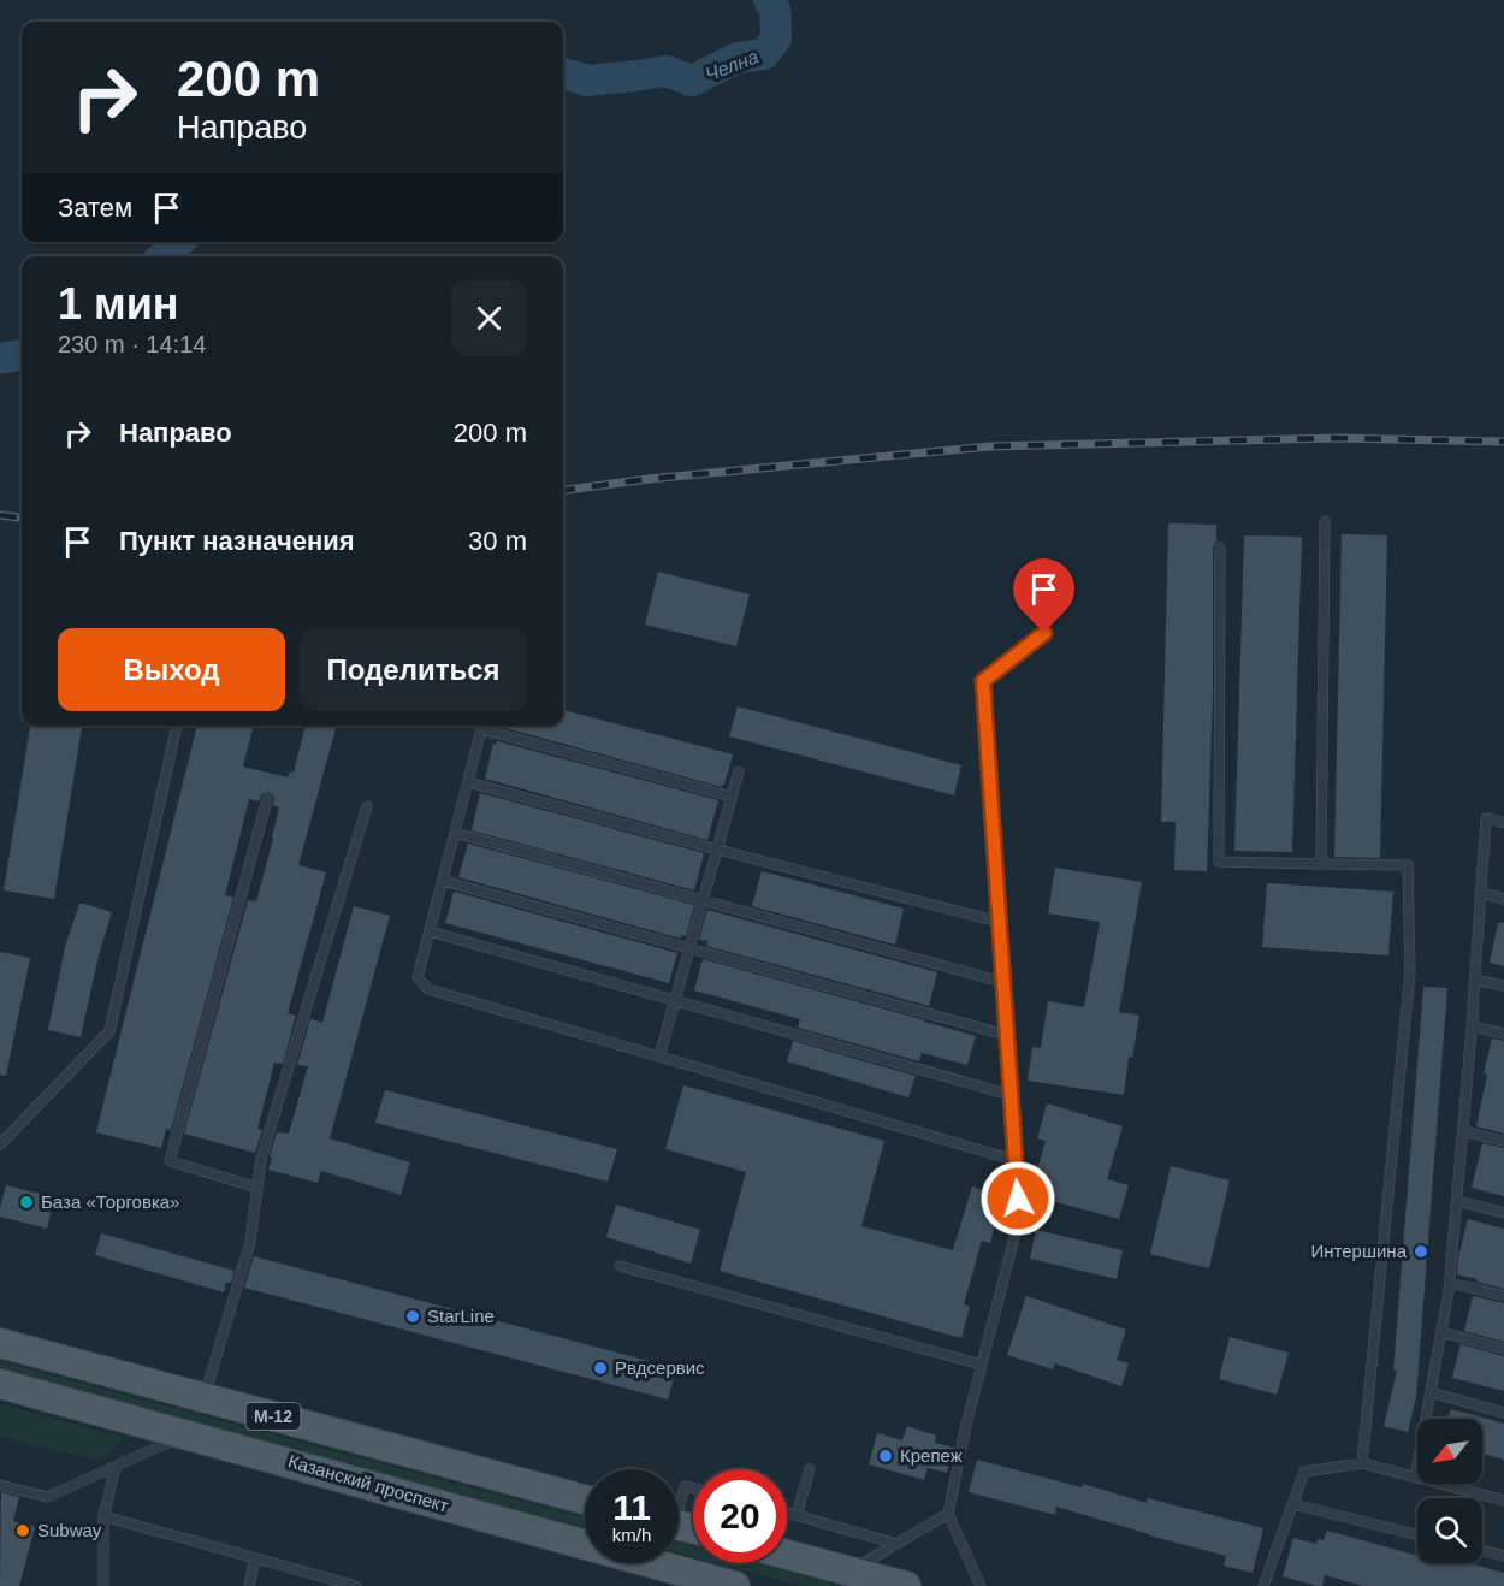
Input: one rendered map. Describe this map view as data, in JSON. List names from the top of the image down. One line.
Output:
{"streets":{"main road":["М-12","Казанский проспект"]},"water":["Челна"],"places":["База «Торговка»","Интершина","StarLine","Рвдсервис","Крепеж","Subway"],"north":"bottom left","page":{"turn":["200 m","Направо"],"then":"Затем","heading":["1 мин","230 m · 14:14"],"list":[{"name":"Направо","value":"200 m"},{"name":"Пункт назначения","value":"30 m"}],"buttons":["Выход","Поделиться"],"speed":"11 km/h","limit":"20"}}
